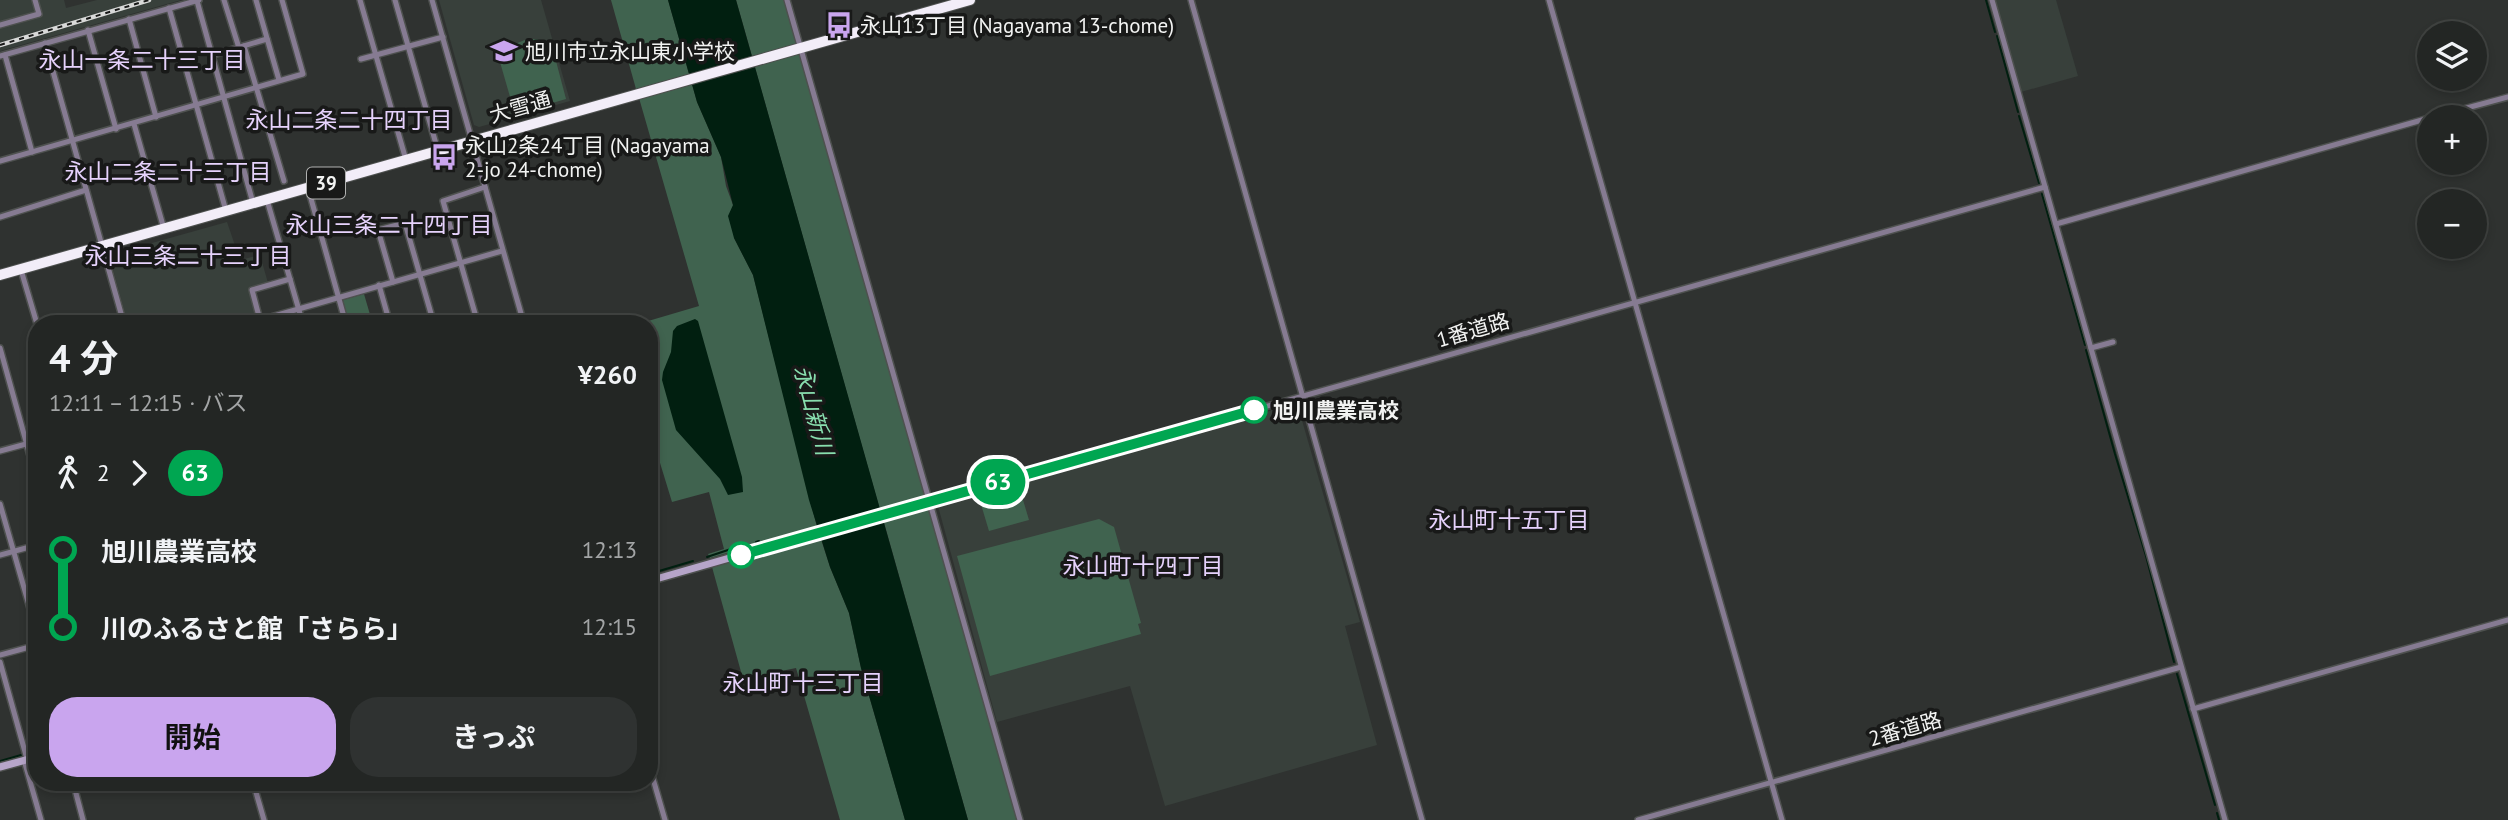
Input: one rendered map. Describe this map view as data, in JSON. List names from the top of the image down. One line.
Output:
{"streets":{"highway":["大雪通","39"],"street":["1番道路","2番道路"]},"districts":["永山一条二十三丁目","永山二条二十四丁目","永山二条二十三丁目","永山三条二十四丁目","永山三条二十三丁目","永山町十五丁目","永山町十四丁目","永山町十三丁目"],"water":["永山新川"],"places":{"bus stop":["永山13丁目 (Nagayama 13-chome)","永山2条24丁目 (Nagayama 2-jo 24-chome)"],"school or university":["旭川市立永山東小学校"],"other":["旭川農業高校"]},"lines":["bus line 63"],"page":{"on_map":"63","map_buttons":["+","−"],"heading":["4 分","12:11 – 12:15 · バス","¥260"],"legs":["2","63"],"list":[{"name":"旭川農業高校","value":"12:13"},{"name":"川のふるさと館「さらら」","value":"12:15"}],"buttons":["開始","きっぷ"]}}
